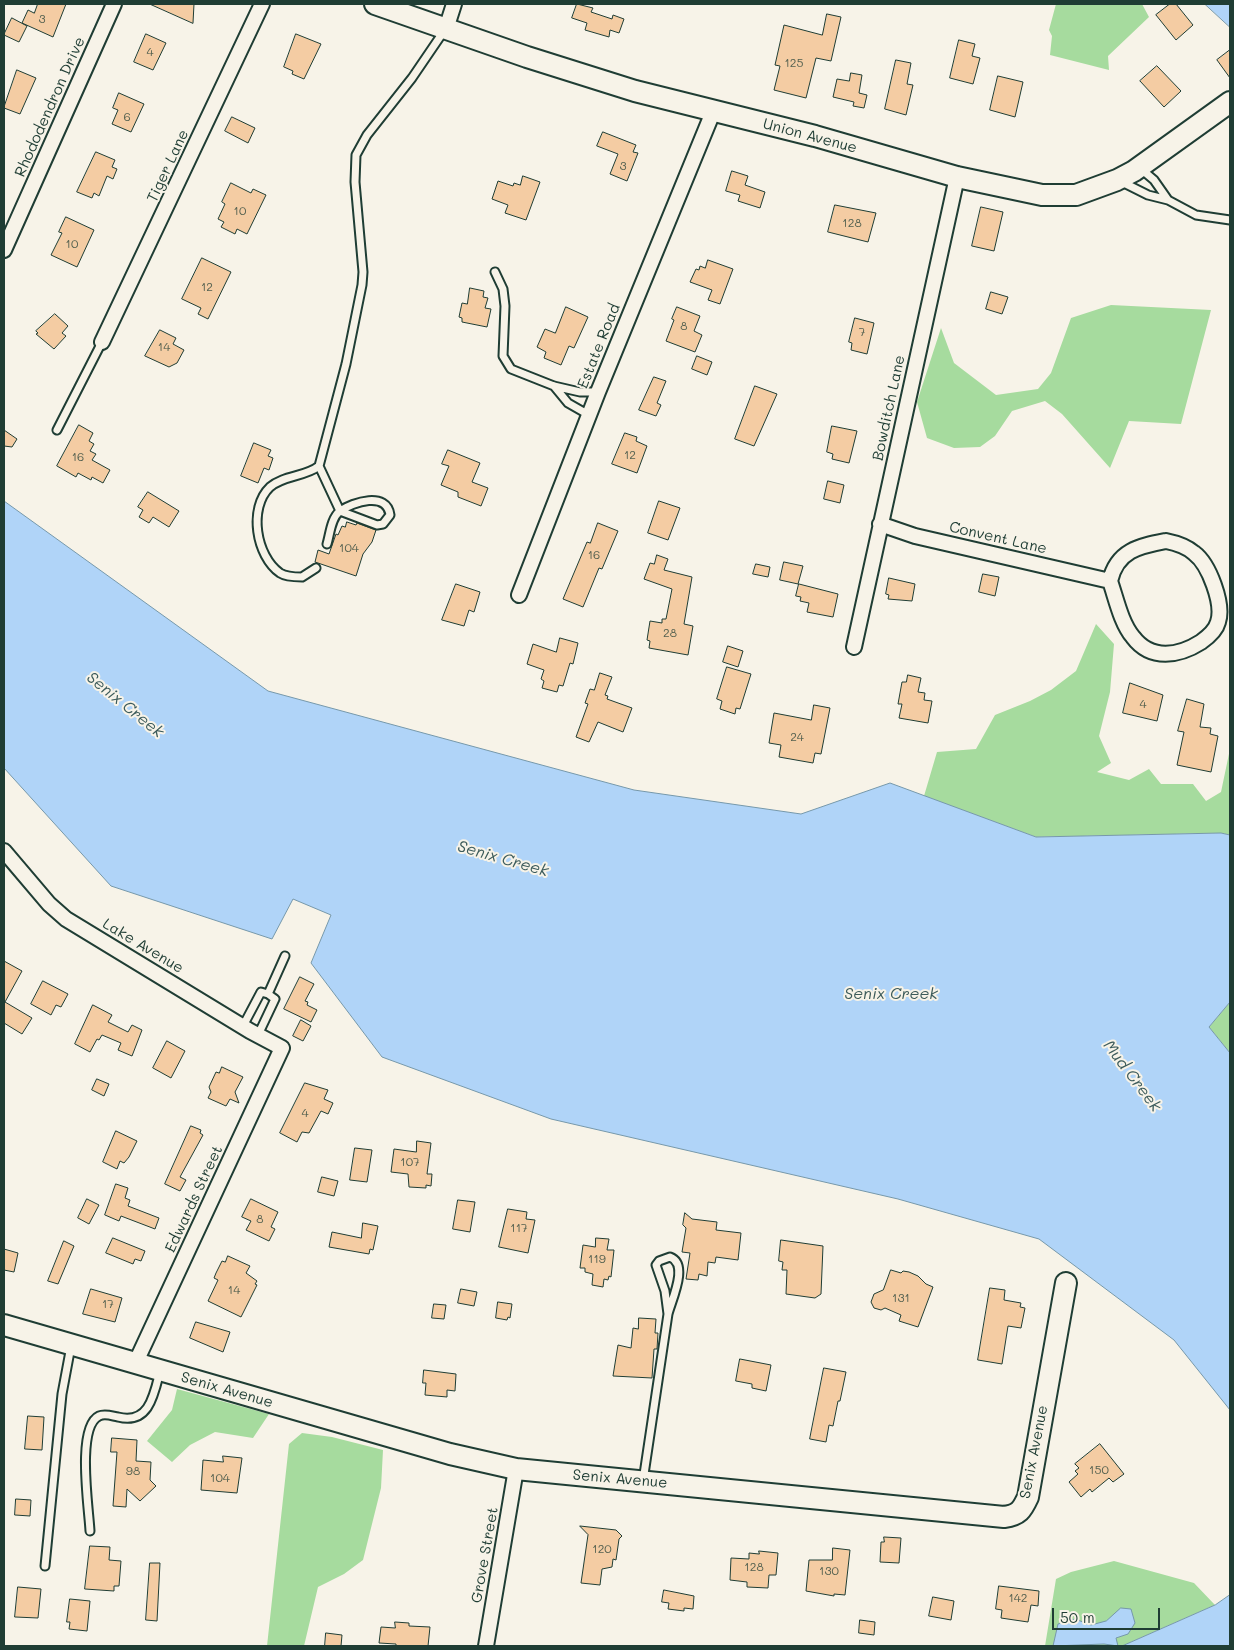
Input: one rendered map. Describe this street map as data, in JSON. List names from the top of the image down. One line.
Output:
{"streets":{"street":["Rhododendron Drive","Union Avenue","Tiger Lane","Estate Road","Bowditch Lane","Convent Lane","Lake Avenue","Edwards Street","Senix Avenue","Grove Street"]},"crossings":[["Union Avenue","Estate Road"],["Union Avenue","Bowditch Lane"],["Bowditch Lane","Convent Lane"],["Lake Avenue","Edwards Street"],["Edwards Street","Senix Avenue"],["Senix Avenue","Grove Street"]],"water":["Senix Creek","Mud Creek"],"house_numbers":["3","4","125","6","3","10","128","10","12","8","7","14","12","16","104","16","28","4","24","4","107","8","117","119","14","131","17","150","98","104","120","128","130","142"],"scale_bar":"50 m"}
